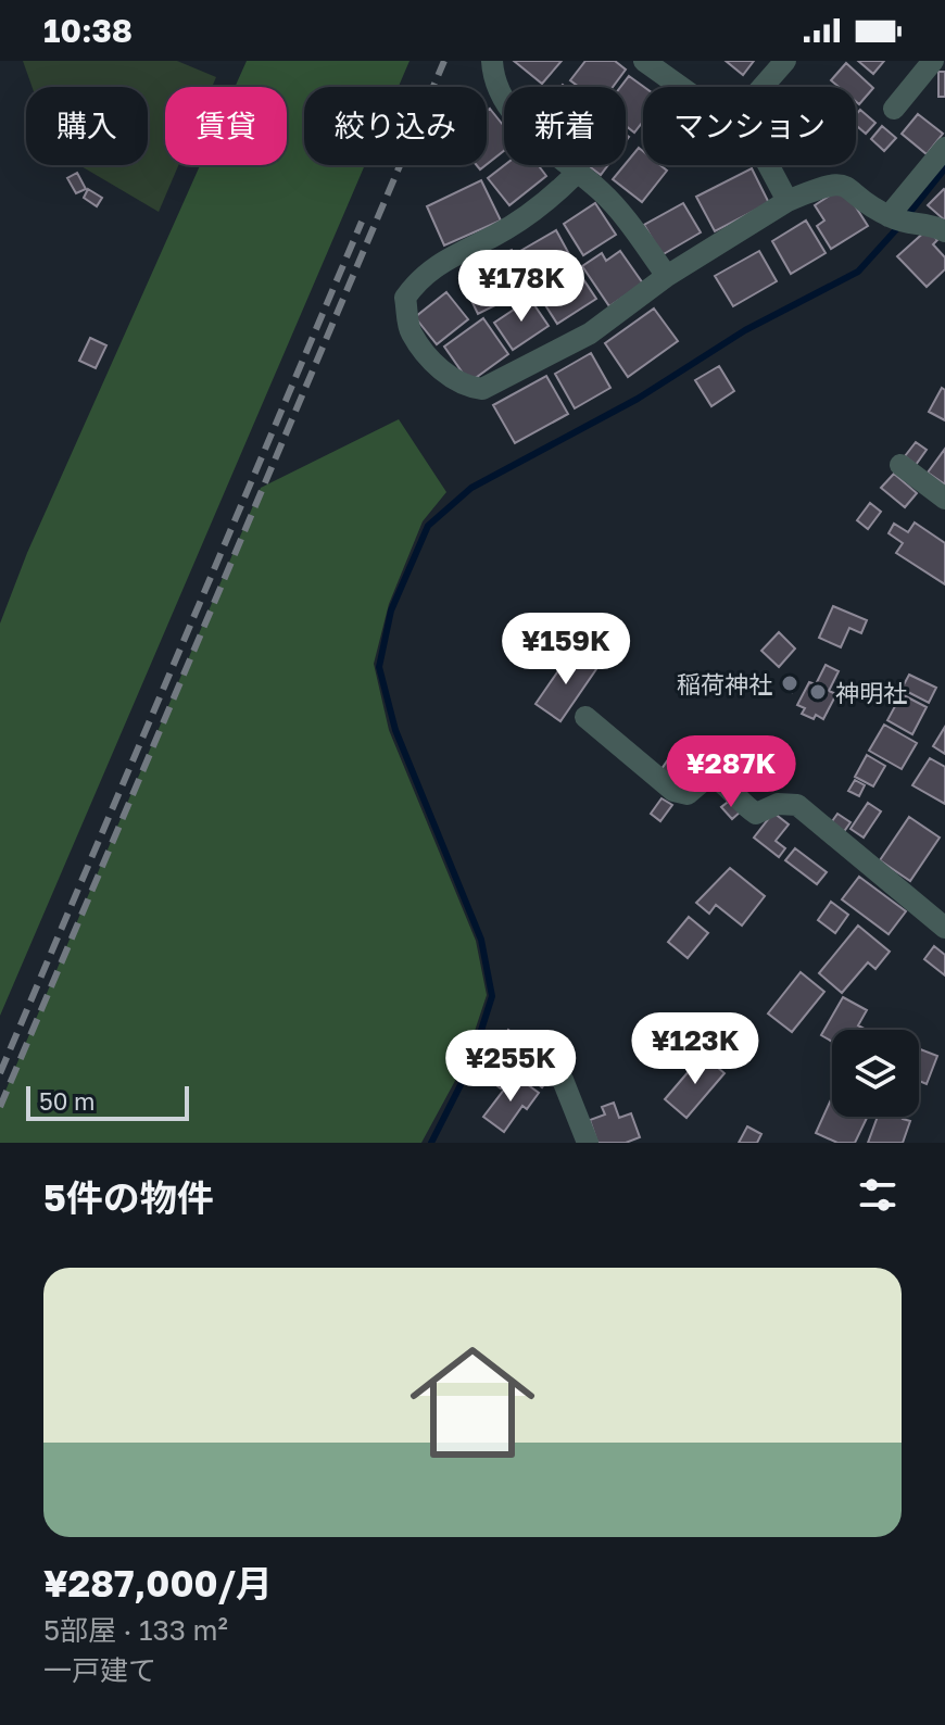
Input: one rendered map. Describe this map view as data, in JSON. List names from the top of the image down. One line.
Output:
{"places":["稲荷神社","神明社"],"scale_bar":"50 m","page":{"status":"10:38","chip":["購入","賃貸","絞り込み","新着","マンション"],"price":["¥178K","¥159K","¥287K","¥123K","¥255K"],"scale":"50 m","heading":"5件の物件","list":[{"name":"¥287,000/月","note":"5部屋 · 133 m² · 一戸建て"}]}}
